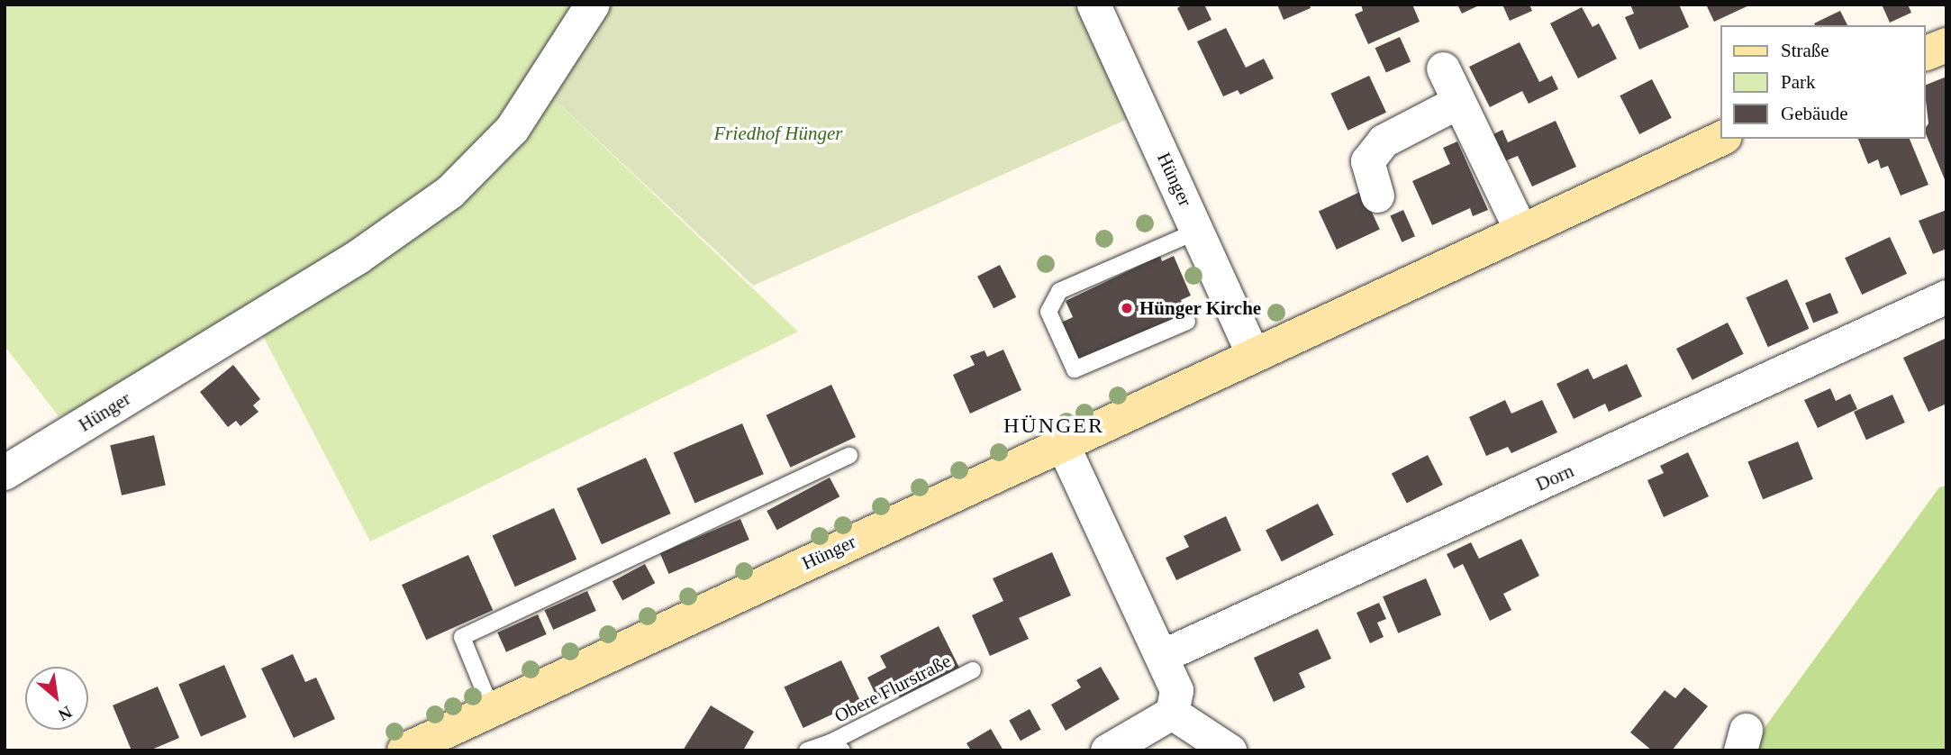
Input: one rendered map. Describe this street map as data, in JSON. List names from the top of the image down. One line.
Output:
{"streets":{"main road":["Hünger"],"street":["Dorn"],"lane":["Obere Flurstraße"]},"districts":["HÜNGER"],"parks":["Friedhof Hünger"],"places":["Hünger Kirche"],"legend":["Straße","Park","Gebäude"],"north":"bottom right"}
